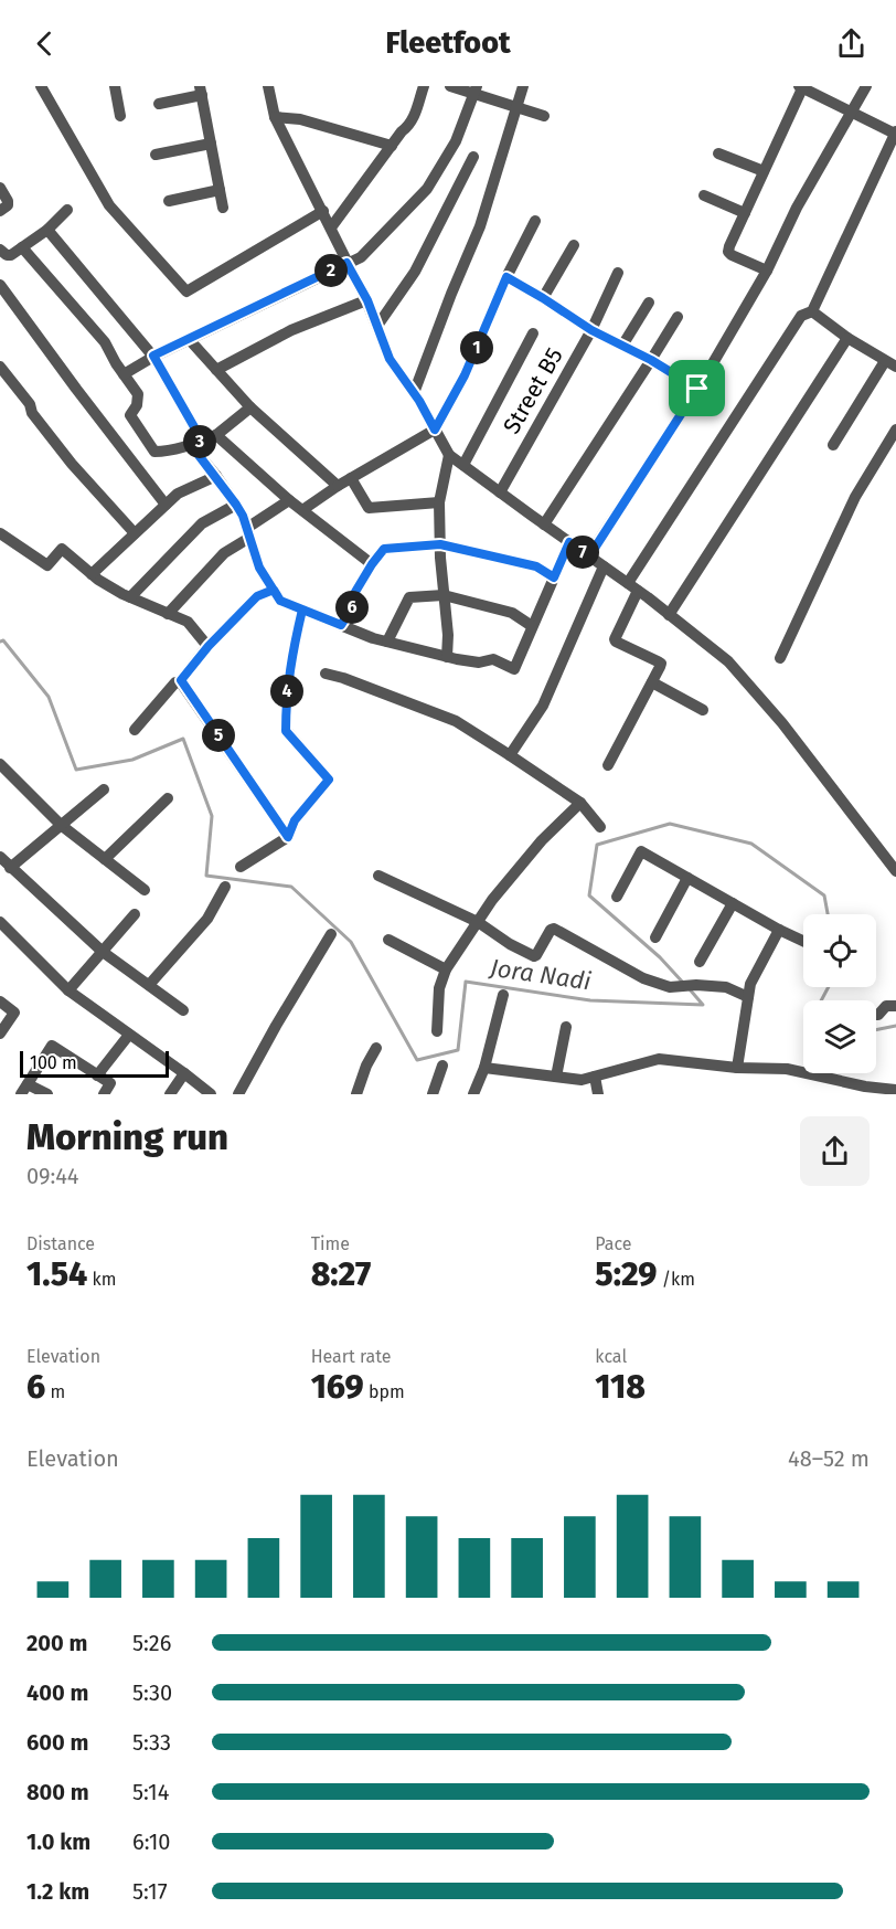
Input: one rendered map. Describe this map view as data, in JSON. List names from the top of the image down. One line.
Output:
{"streets":{"street":["Street B5"]},"water":["Jora Nadi"],"scale_bar":"100 m","page":{"header":"Fleetfoot","pins":["2","1","3","7","6","4","5"],"scale":"100 m","heading":["Morning run","09:44"],"stats":[["Distance","1.54 km"],["Time","8:27"],["Pace","5:29 /km"],["Elevation","6 m"],["Heart rate","169 bpm"],["kcal","118"]],"chart":["Elevation","48–52 m"],"list":[{"name":"200 m","note":"5:26"},{"name":"400 m","note":"5:30"},{"name":"600 m","note":"5:33"},{"name":"800 m","note":"5:14"},{"name":"1.0 km","note":"6:10"},{"name":"1.2 km","note":"5:17"}]}}
